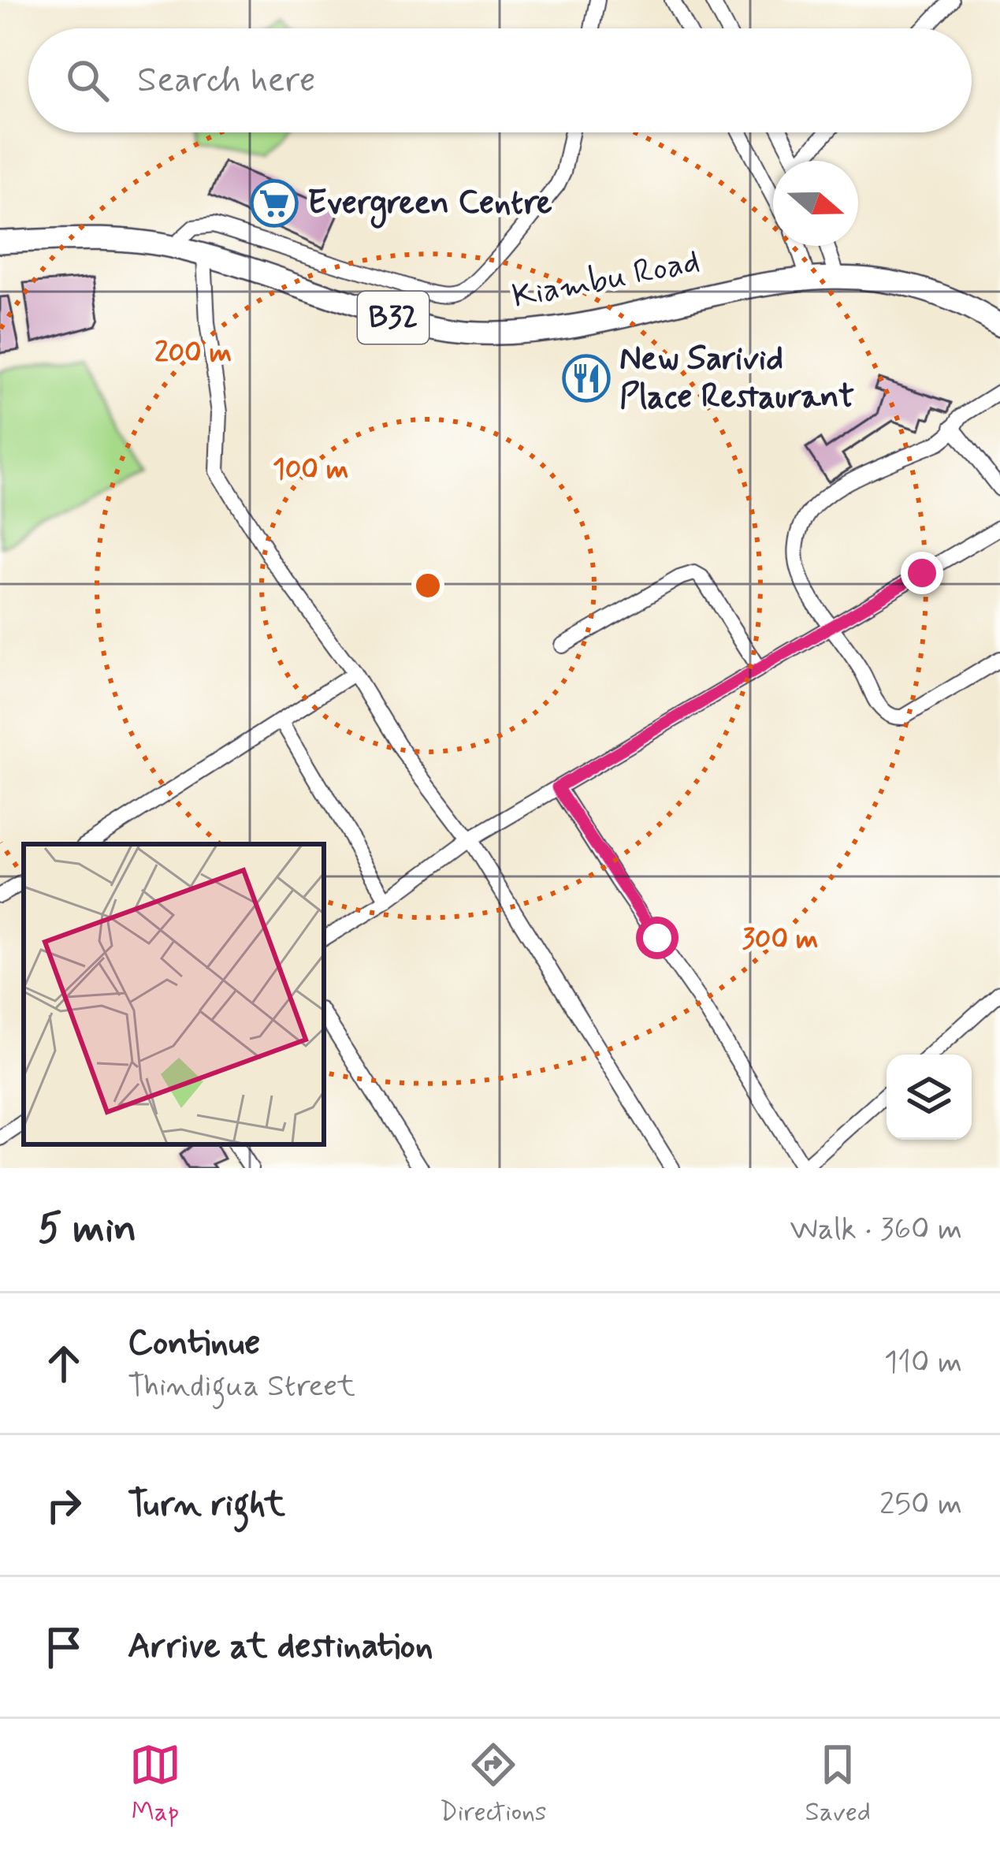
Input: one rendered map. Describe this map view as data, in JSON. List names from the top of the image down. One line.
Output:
{"streets":{"highway":["Kiambu Road","B32"]},"places":{"supermarket":["Evergreen Centre"],"restaurant":["New Sarivid Place Restaurant"]},"north":"right","page":{"search":"Search here","heading":["5 min","Walk · 360 m"],"list":[["Continue","Thindigua Street","110 m"],["Turn right","250 m"],"Arrive at destination"],"nav":["Map","Directions","Saved"]},"rings":["200 m","100 m","300 m"]}
